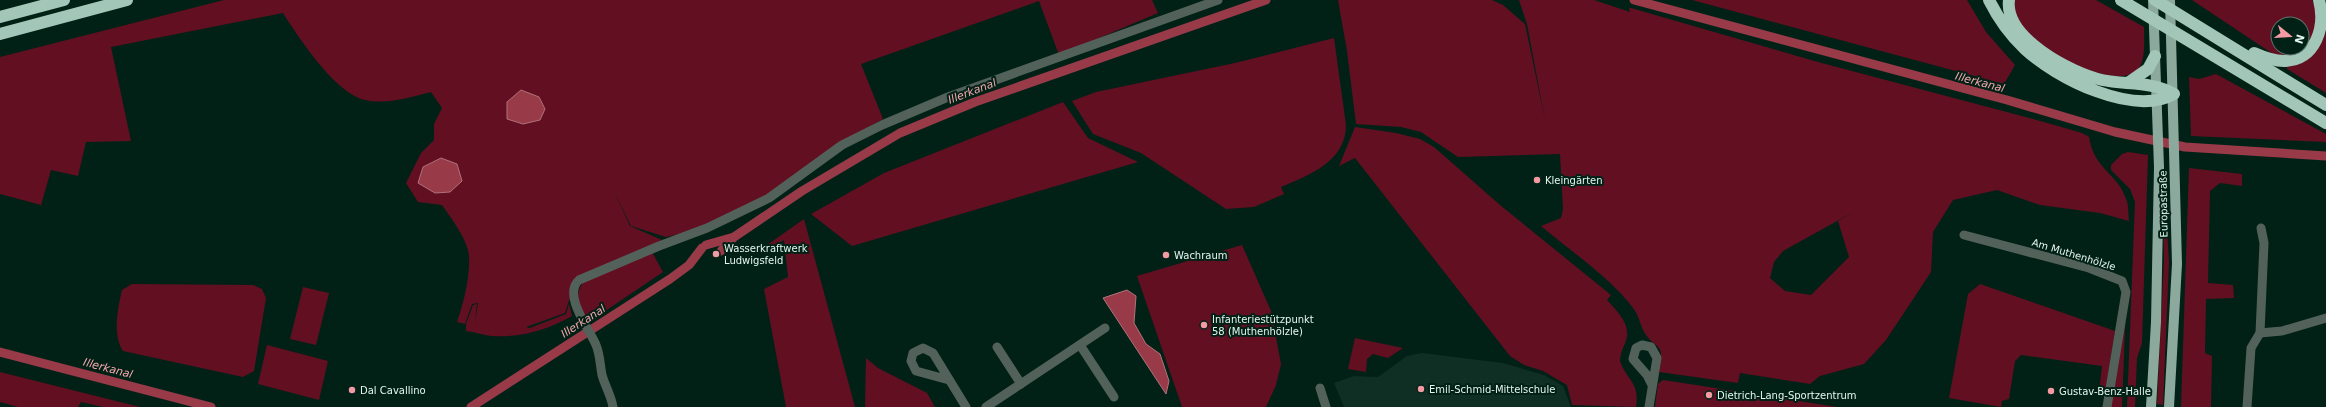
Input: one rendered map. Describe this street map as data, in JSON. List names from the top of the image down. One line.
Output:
{"streets":{"main road":["Europastraße"],"street":["Am Muthenhölzle"]},"water":["Illerkanal"],"places":["Kleingärten","Wasserkraftwerk Ludwigsfeld","Wachraum","Infanteriestützpunkt 58 (Muthenhölzle)","Emil-Schmid-Mittelschule","Dal Cavallino","Gustav-Benz-Halle","Dietrich-Lang-Sportzentrum"],"north":"right"}
